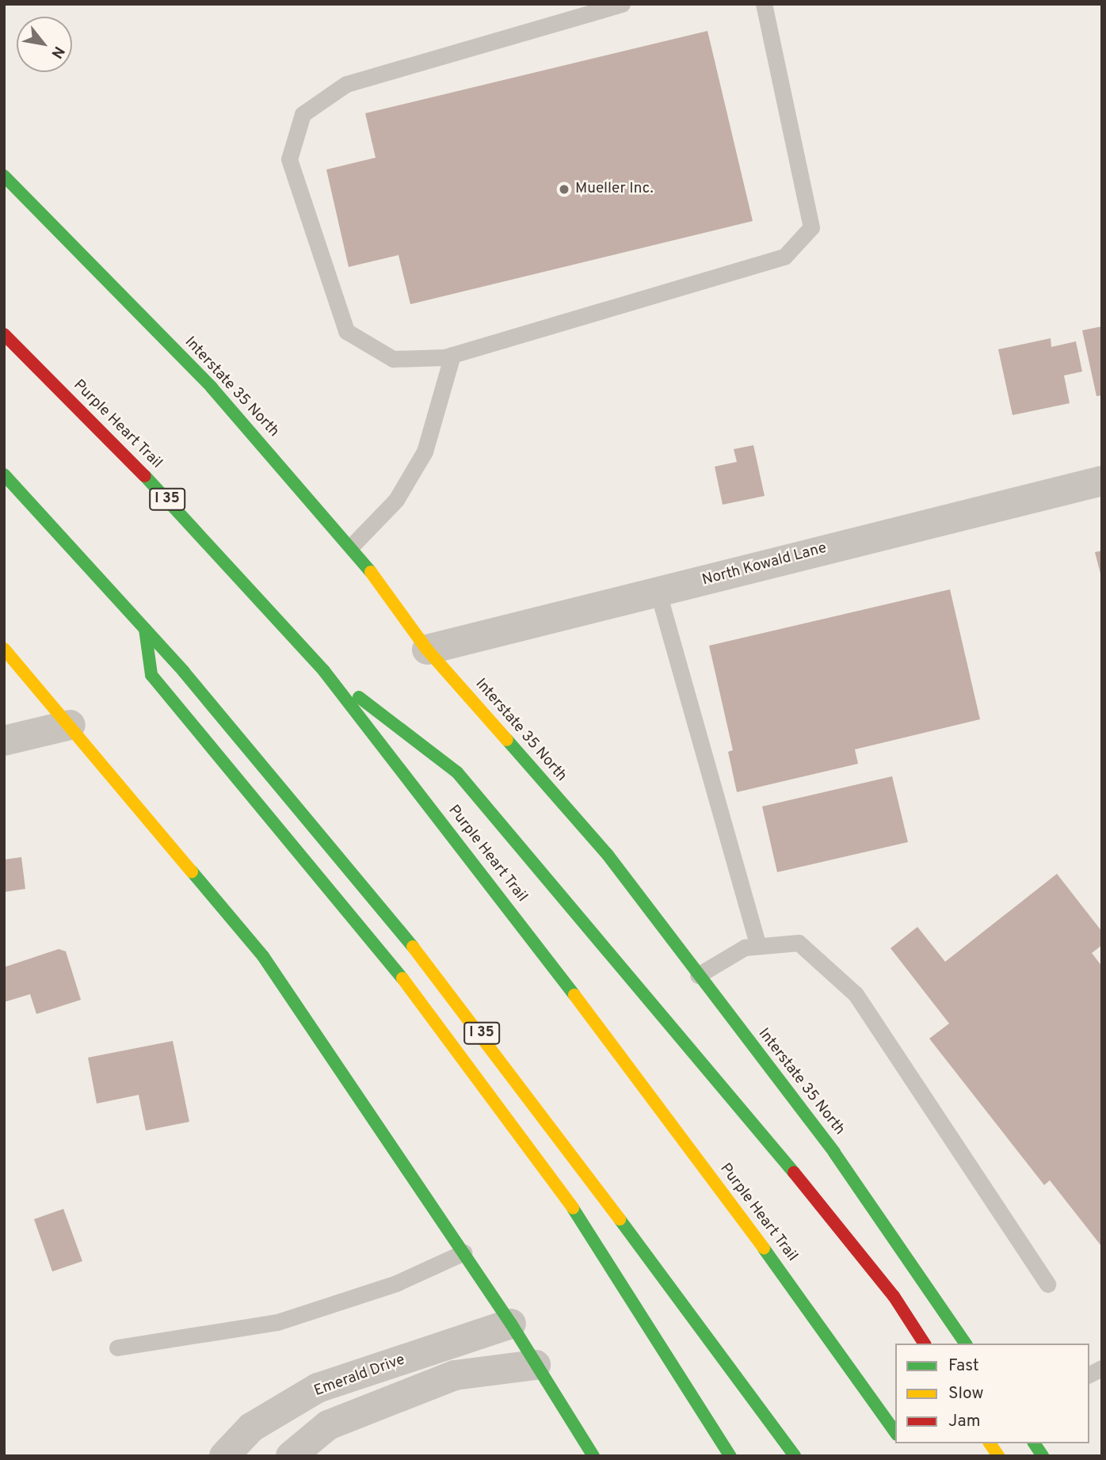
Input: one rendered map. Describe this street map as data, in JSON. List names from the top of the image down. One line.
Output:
{"streets":{"main road":["Interstate 35 North","Purple Heart Trail","I 35"],"street":["North Kowald Lane","Emerald Drive"]},"crossings":[["Interstate 35 North","North Kowald Lane"]],"places":["Mueller Inc."],"legend":["Fast","Slow","Jam"],"north":"bottom right"}
